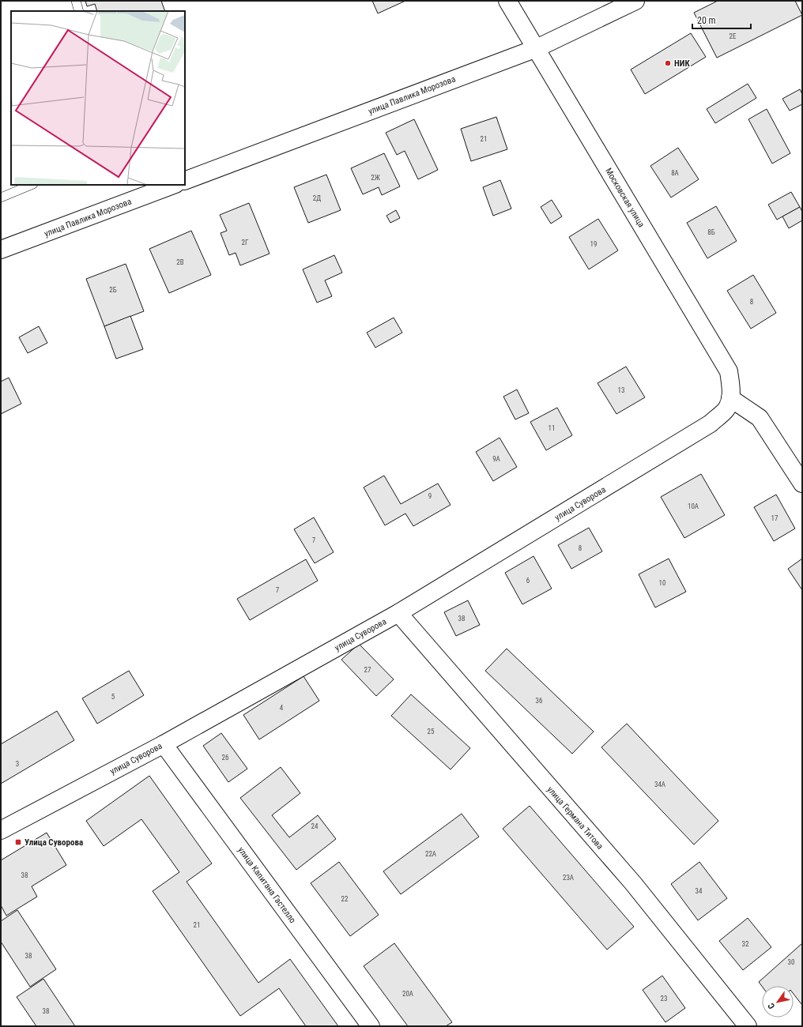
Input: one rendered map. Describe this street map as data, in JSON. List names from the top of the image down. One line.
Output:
{"streets":{"street":["улица Павлика Морозова","Московская улица","улица Суворова","улица Германа Титова","улица Капитана Гастелло"]},"crossings":[["улица Павлика Морозова","Московская улица"],["Московская улица","улица Суворова"],["улица Суворова","улица Германа Титова"],["улица Суворова","улица Капитана Гастелло"]],"places":{"other":["НИК"],"transit":["Улица Суворова"]},"house_numbers":["2Е","21","8А","2Ж","2Д","8Б","2Г","19","2В","2Б","8","13","11","9А","9","10А","17","7","8","6","10","7","38","27","5","36","4","25","26","3","34А","24","22А","38","23А","34","22","21","32","38","30","20А","23","38"],"scale_bar":"20 m","north":"bottom left"}
